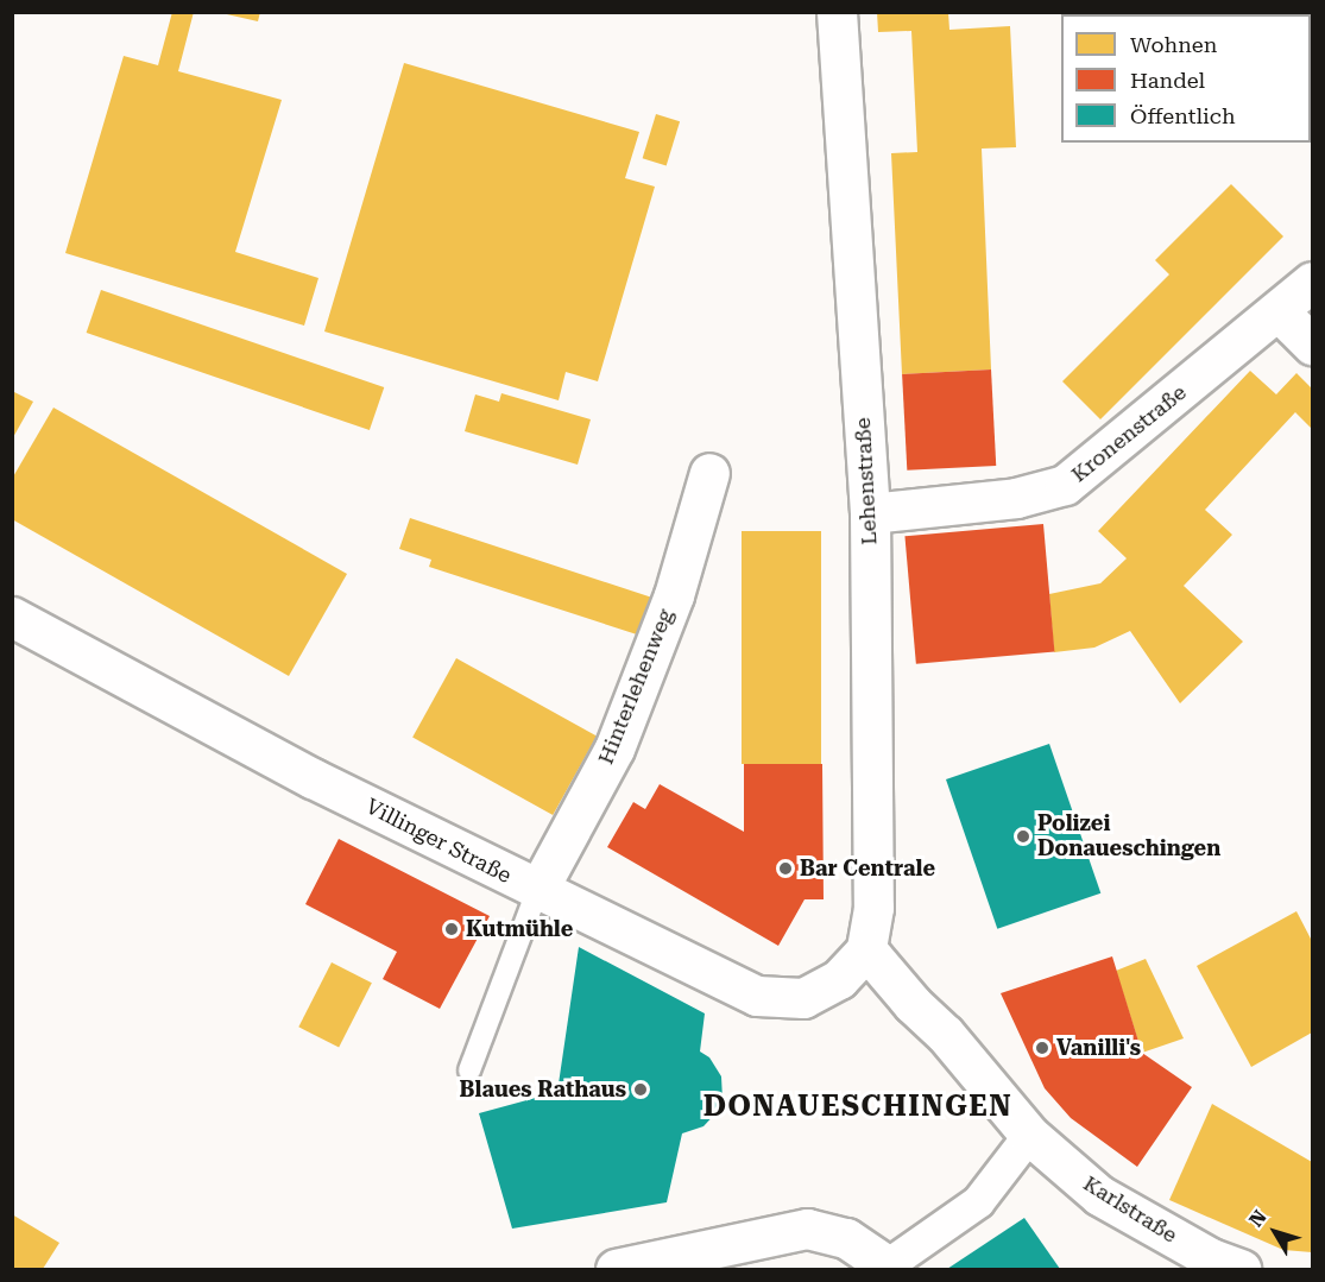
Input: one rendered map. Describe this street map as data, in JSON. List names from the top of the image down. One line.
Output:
{"streets":{"street":["Kronenstraße","Lehenstraße","Hinterlehenweg","Villinger Straße","Karlstraße"]},"crossings":[["Kronenstraße","Lehenstraße"],["Lehenstraße","Villinger Straße"],["Lehenstraße","Karlstraße"],["Hinterlehenweg","Villinger Straße"],["Villinger Straße","Karlstraße"]],"districts":["DONAUESCHINGEN"],"places":["Polizei Donaueschingen","Bar Centrale","Kutmühle","Vanilli's","Blaues Rathaus"],"legend":["Wohnen","Handel","Öffentlich"],"north":"top left"}
